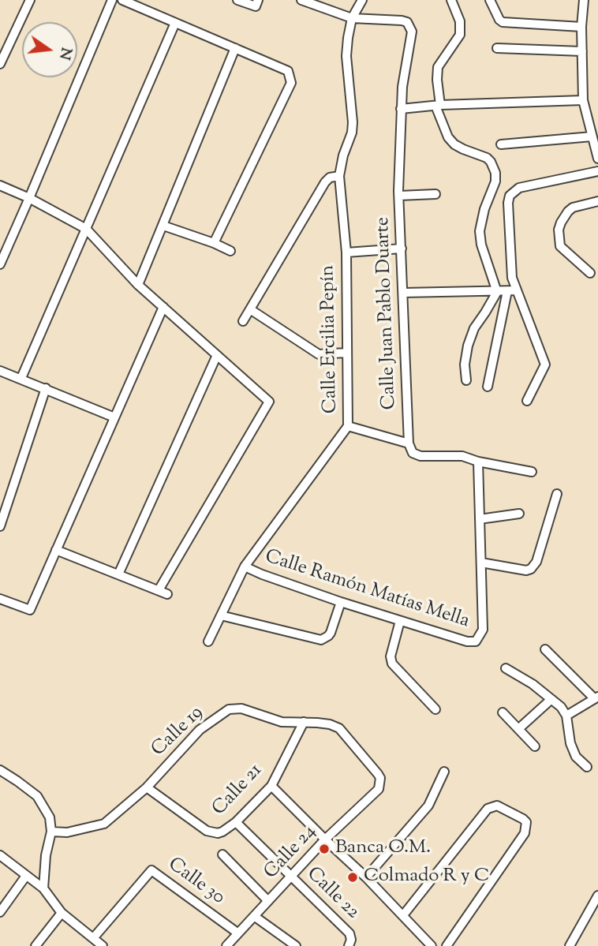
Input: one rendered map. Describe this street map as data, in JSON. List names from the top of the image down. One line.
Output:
{"streets":{"street":["Calle Juan Pablo Duarte","Calle Ercilia Pepín","Calle Ramón Matías Mella","Calle 19","Calle 21","Calle 24","Calle 30","Calle 22"]},"crossings":[["Calle Juan Pablo Duarte","Calle Ercilia Pepín"],["Calle Ercilia Pepín","Calle Ramón Matías Mella"],["Calle 19","Calle 21"],["Calle 19","Calle 24"],["Calle 21","Calle 24"],["Calle 21","Calle 22"],["Calle 24","Calle 30"],["Calle 24","Calle 22"]],"places":["Banca O.M.","Colmado R y C"],"north":"right"}
